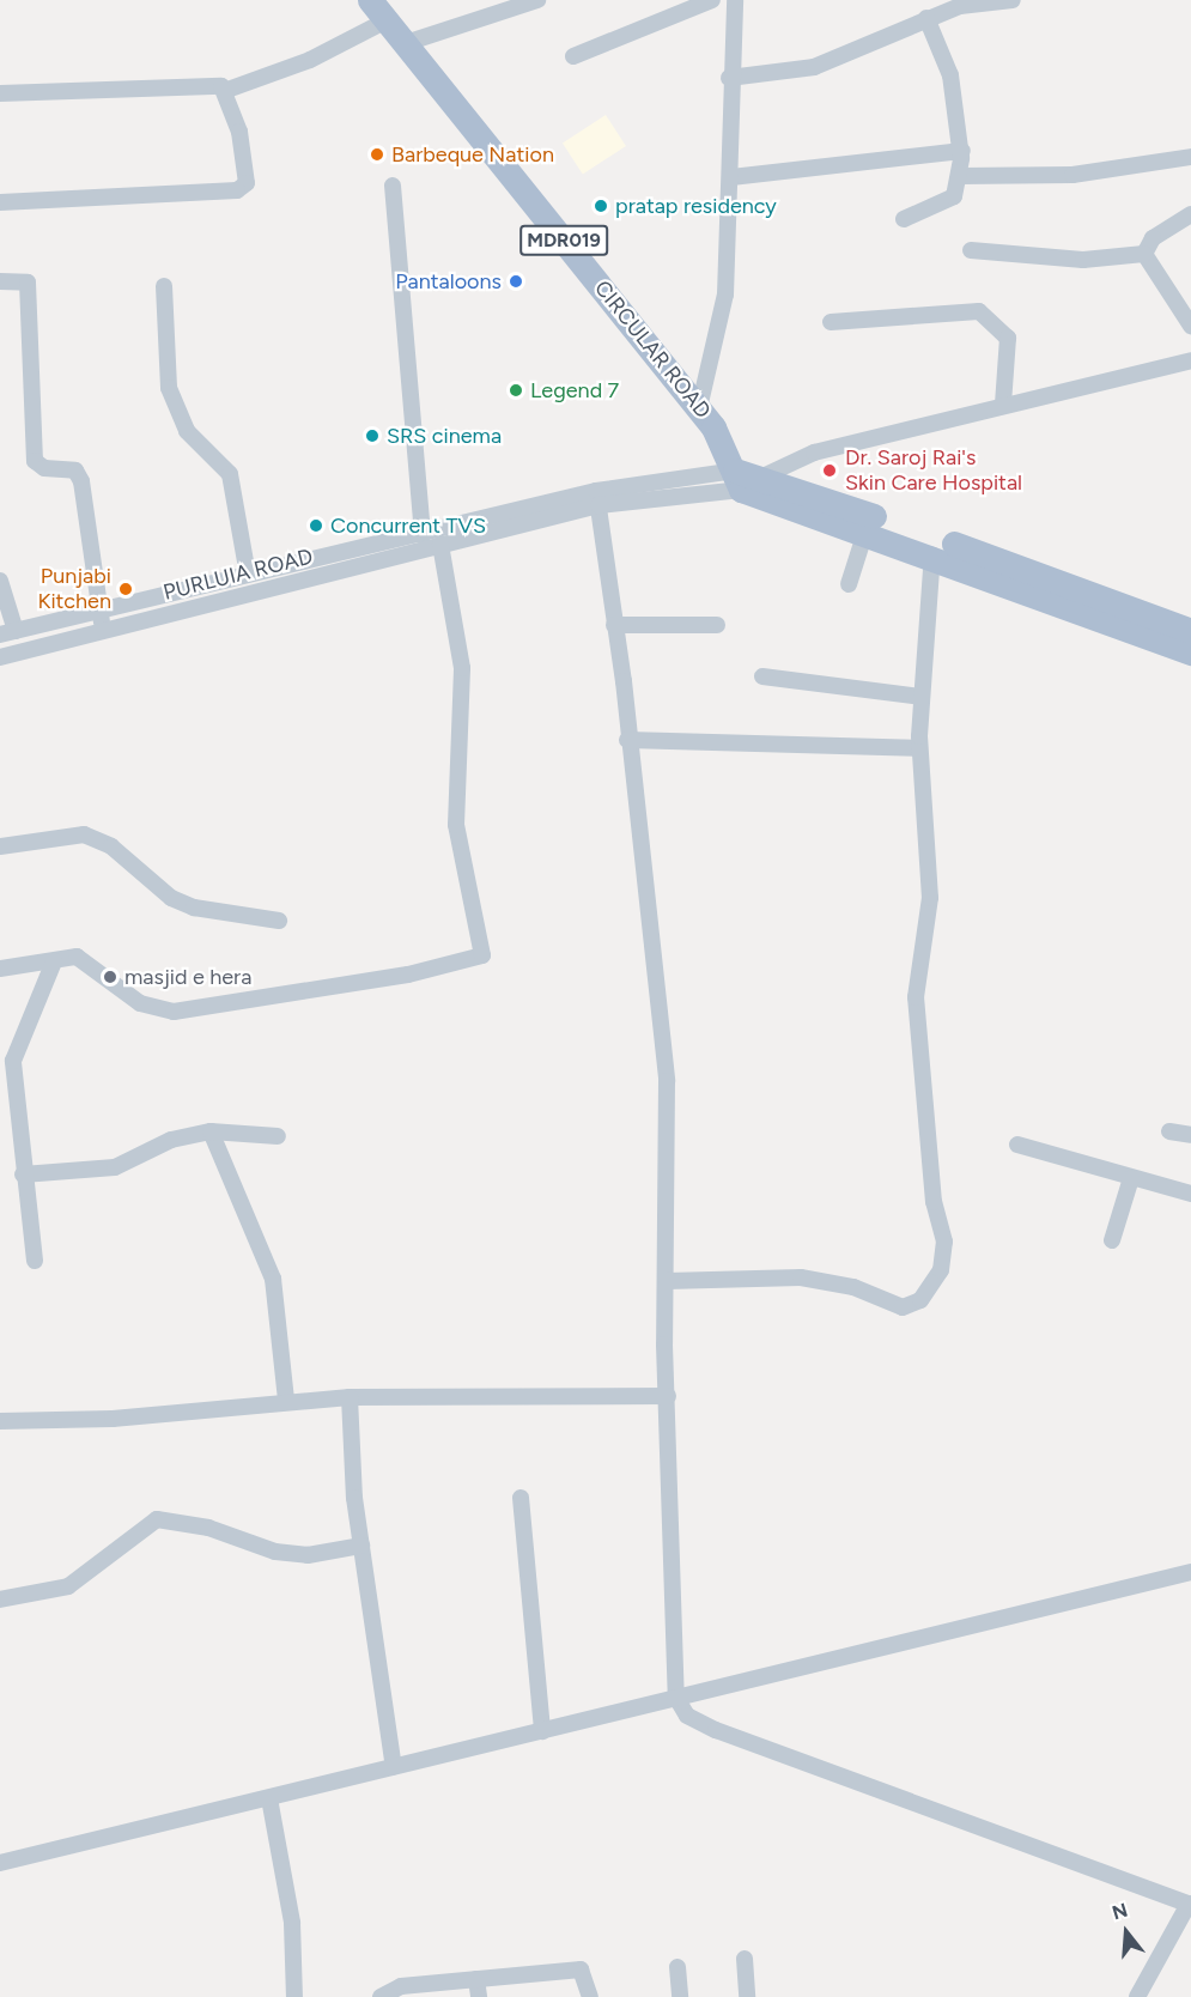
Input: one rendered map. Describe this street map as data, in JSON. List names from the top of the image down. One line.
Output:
{"streets":{"main road":["MDR019","CIRCULAR ROAD"],"street":["PURLUIA ROAD"]},"crossings":[["CIRCULAR ROAD","PURLUIA ROAD"]],"places":["Barbeque Nation","pratap residency","Pantaloons","Legend 7","SRS cinema","Dr. Saroj Rai's Skin Care Hospital","Concurrent TVS","Punjabi Kitchen","masjid e hera"],"north":"top"}
